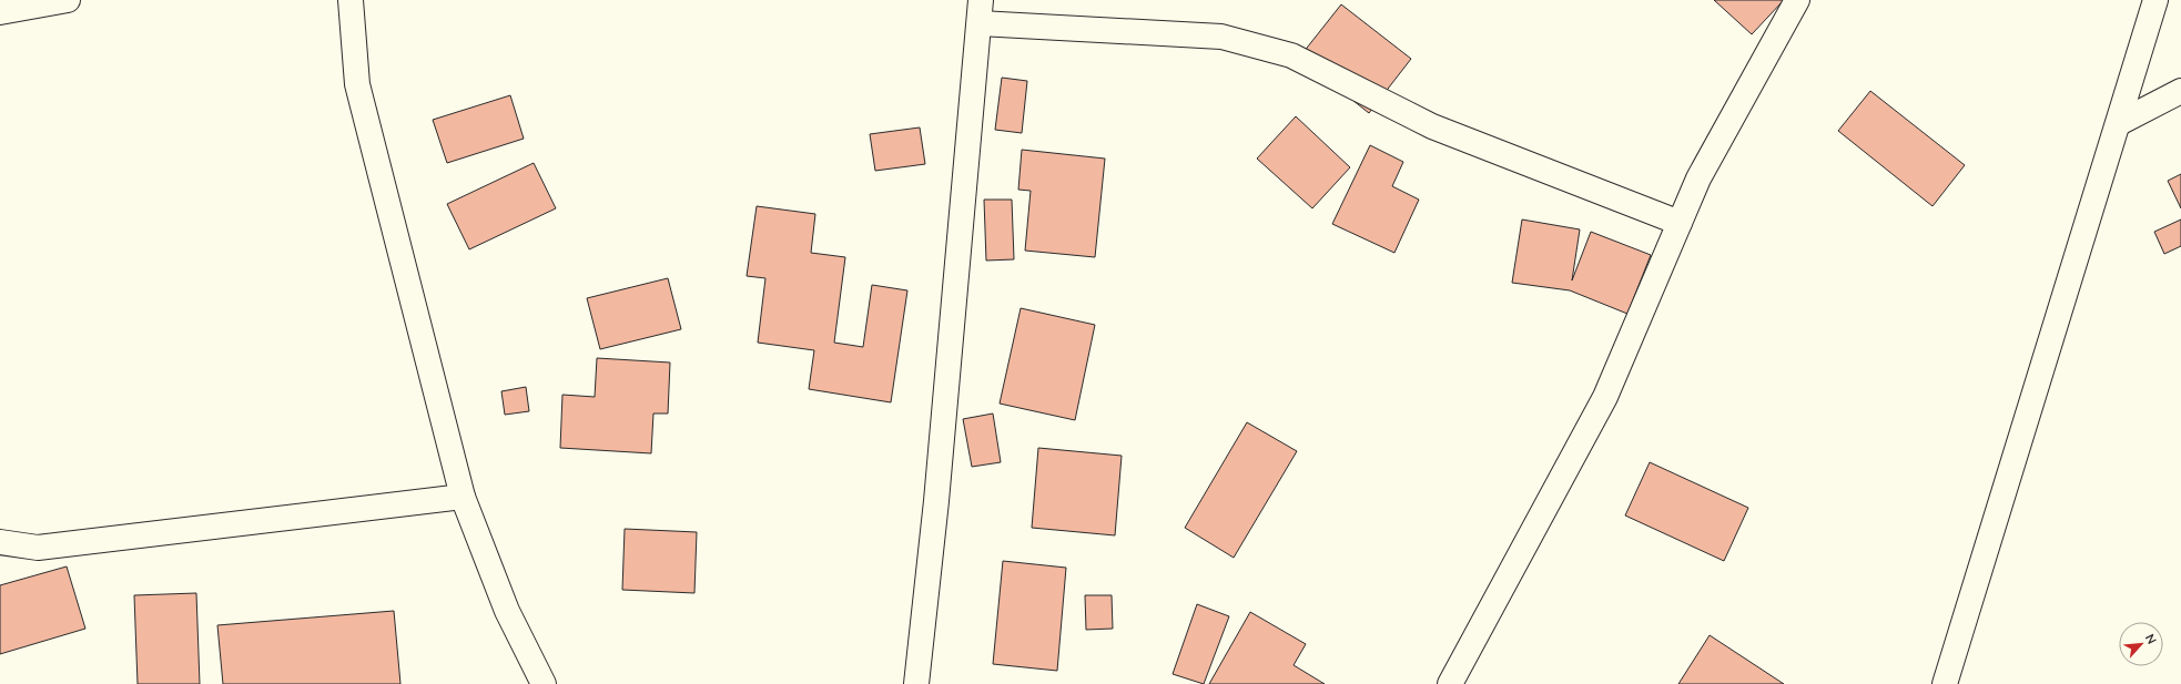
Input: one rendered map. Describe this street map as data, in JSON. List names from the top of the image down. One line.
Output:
{"north":"top right"}
